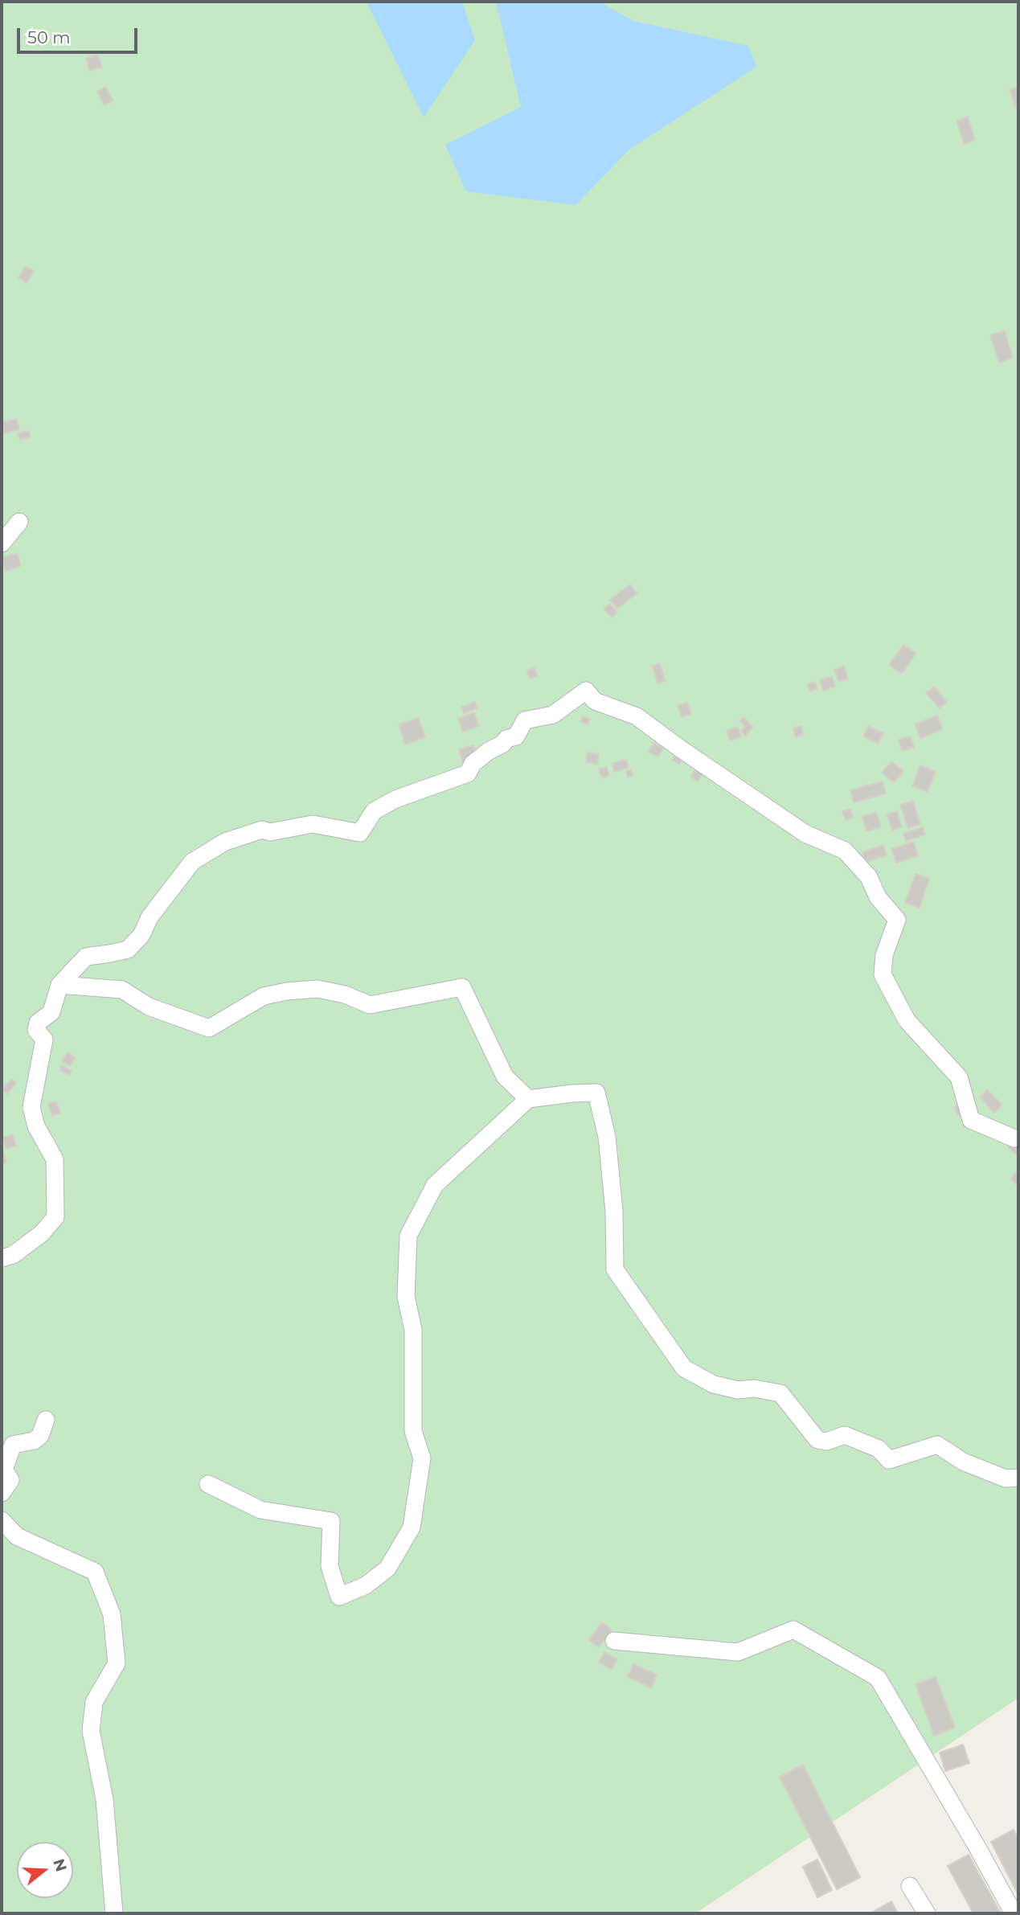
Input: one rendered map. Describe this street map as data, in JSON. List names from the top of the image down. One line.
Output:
{"scale_bar":"50 m","north":"right"}
